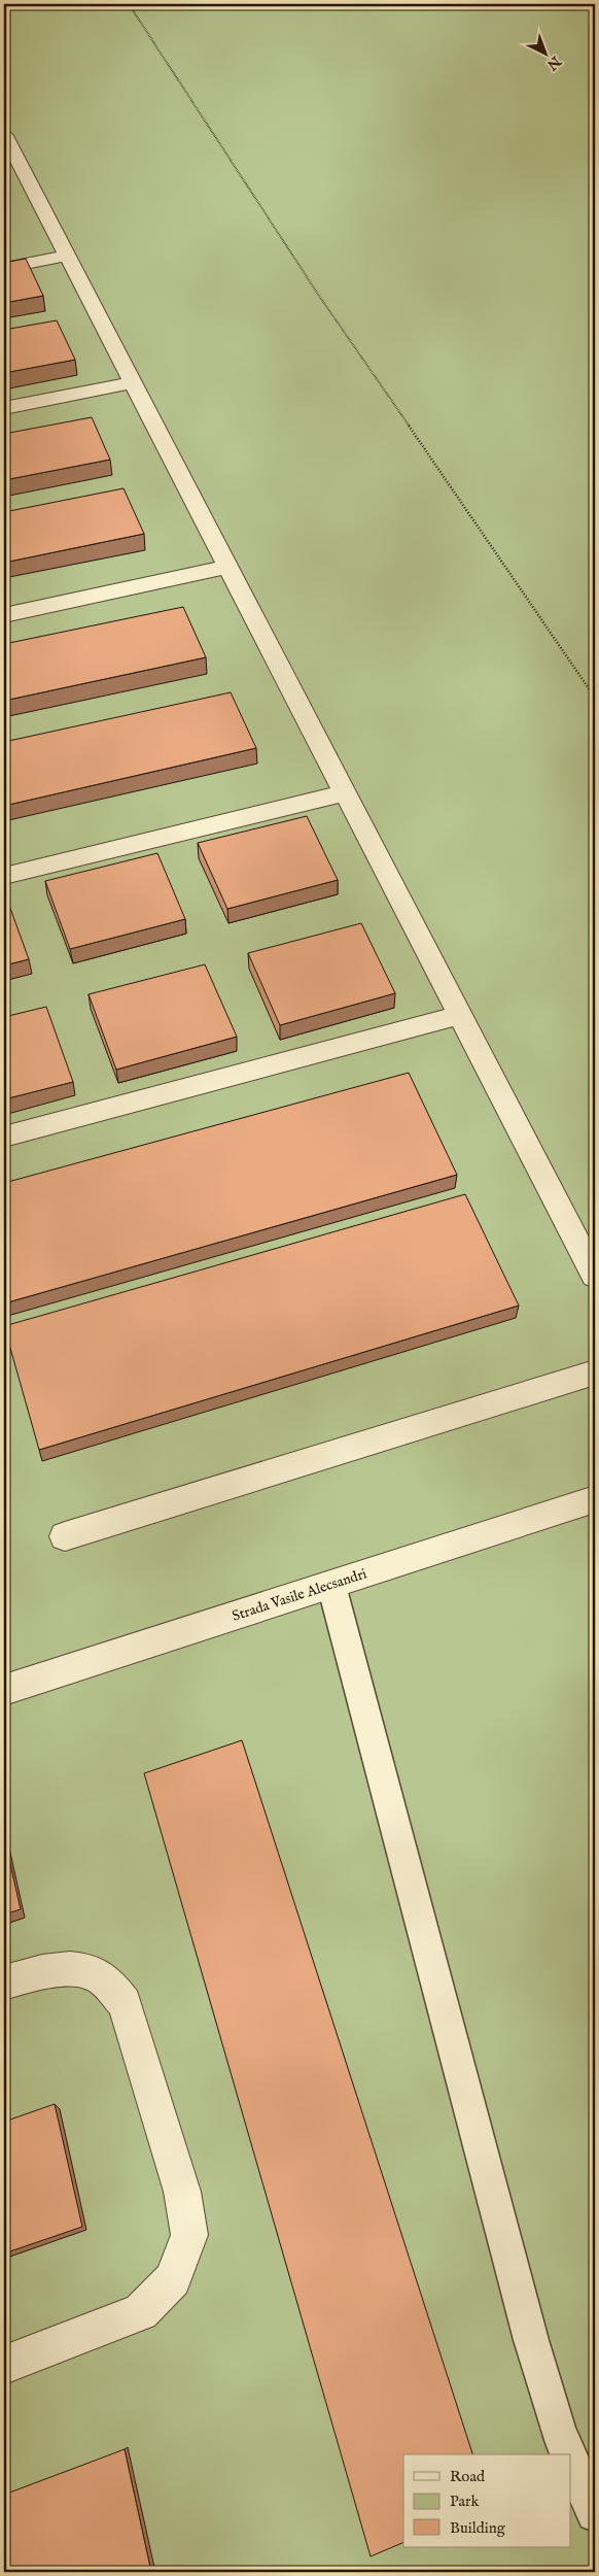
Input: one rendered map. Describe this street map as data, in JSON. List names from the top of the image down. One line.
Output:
{"streets":{"street":["Strada Vasile Alecsandri"]},"legend":["Road","Park","Building"],"north":"bottom right"}
